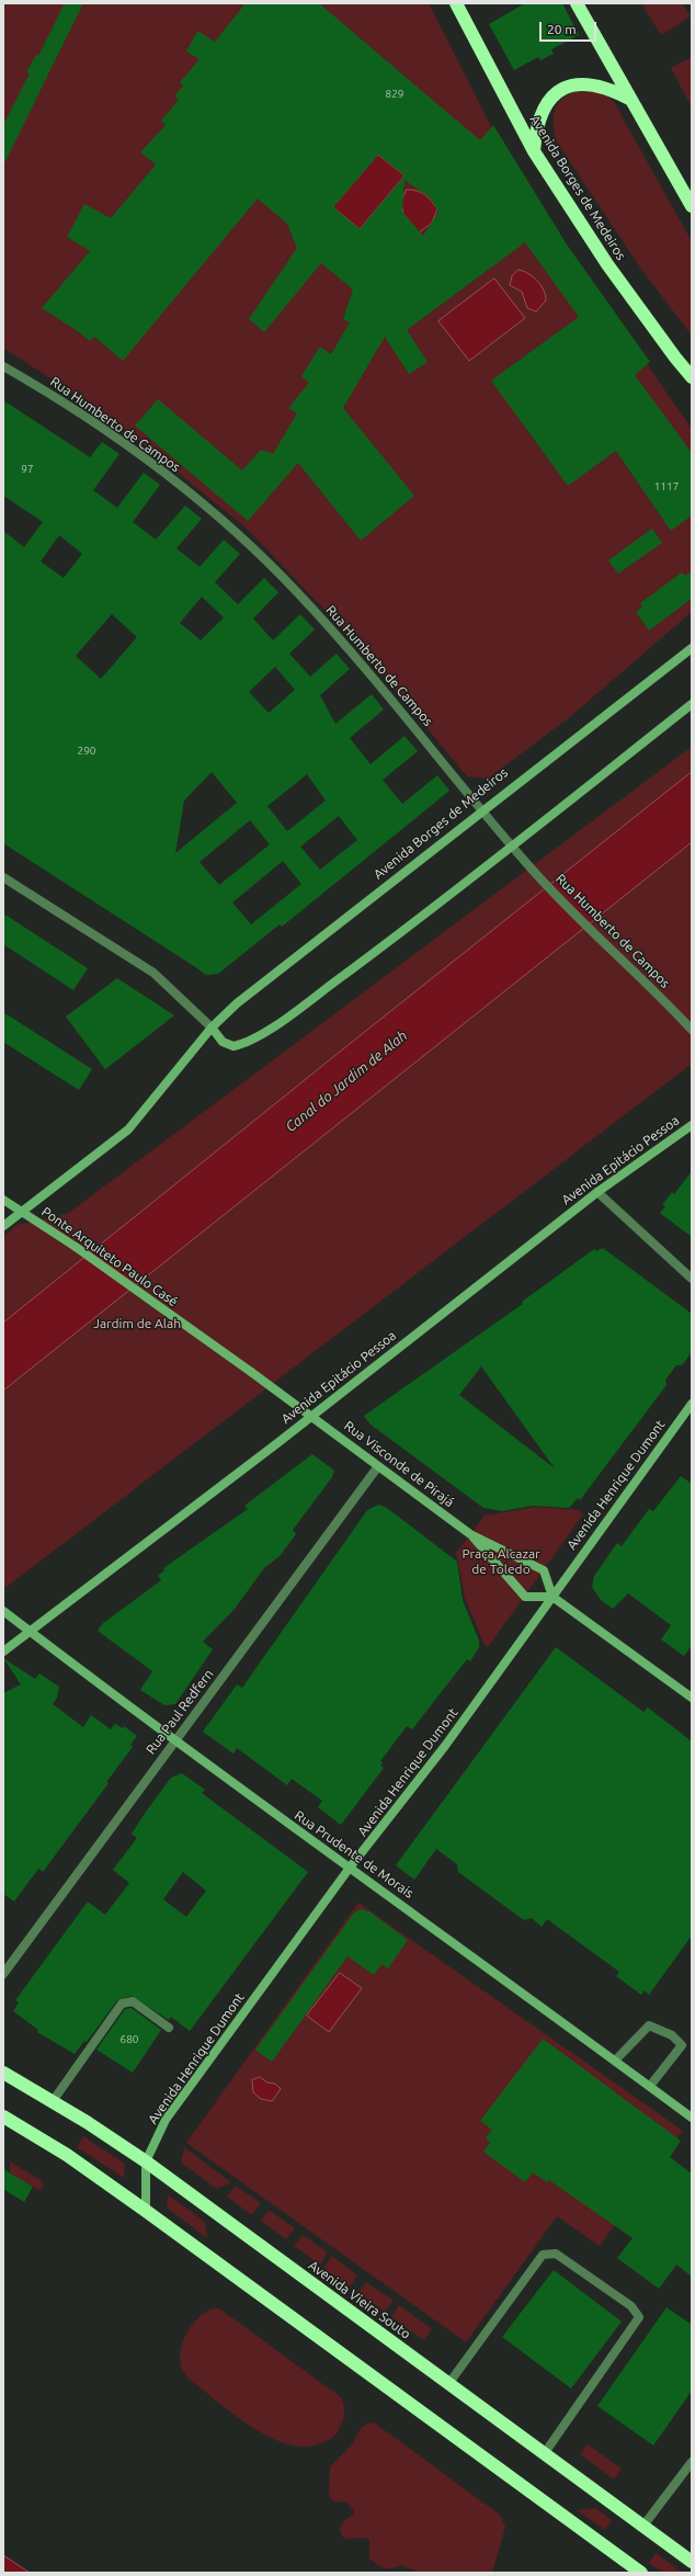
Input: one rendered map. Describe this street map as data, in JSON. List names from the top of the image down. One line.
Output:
{"streets":{"highway":["Avenida Borges de Medeiros","Avenida Vieira Souto"],"main road":["Avenida Epitácio Pessoa","Ponte Arquiteto Paulo Casé","Rua Visconde de Pirajá","Avenida Henrique Dumont","Rua Prudente de Morais"],"street":["Rua Humberto de Campos","Rua Paul Redfern"]},"crossings":[["Avenida Borges de Medeiros","Rua Humberto de Campos"],["Avenida Borges de Medeiros","Ponte Arquiteto Paulo Casé"],["Avenida Epitácio Pessoa","Ponte Arquiteto Paulo Casé"],["Avenida Epitácio Pessoa","Rua Visconde de Pirajá"],["Avenida Epitácio Pessoa","Rua Prudente de Morais"],["Ponte Arquiteto Paulo Casé","Rua Visconde de Pirajá"],["Rua Visconde de Pirajá","Avenida Henrique Dumont"],["Rua Visconde de Pirajá","Rua Paul Redfern"],["Avenida Henrique Dumont","Rua Prudente de Morais"],["Avenida Henrique Dumont","Avenida Vieira Souto"],["Rua Paul Redfern","Rua Prudente de Morais"]],"water":["Canal do Jardim de Alah"],"parks":["Jardim de Alah","Praça Alcazar de Toledo"],"house_numbers":["829","97","1117","290","680"],"scale_bar":"20 m"}
